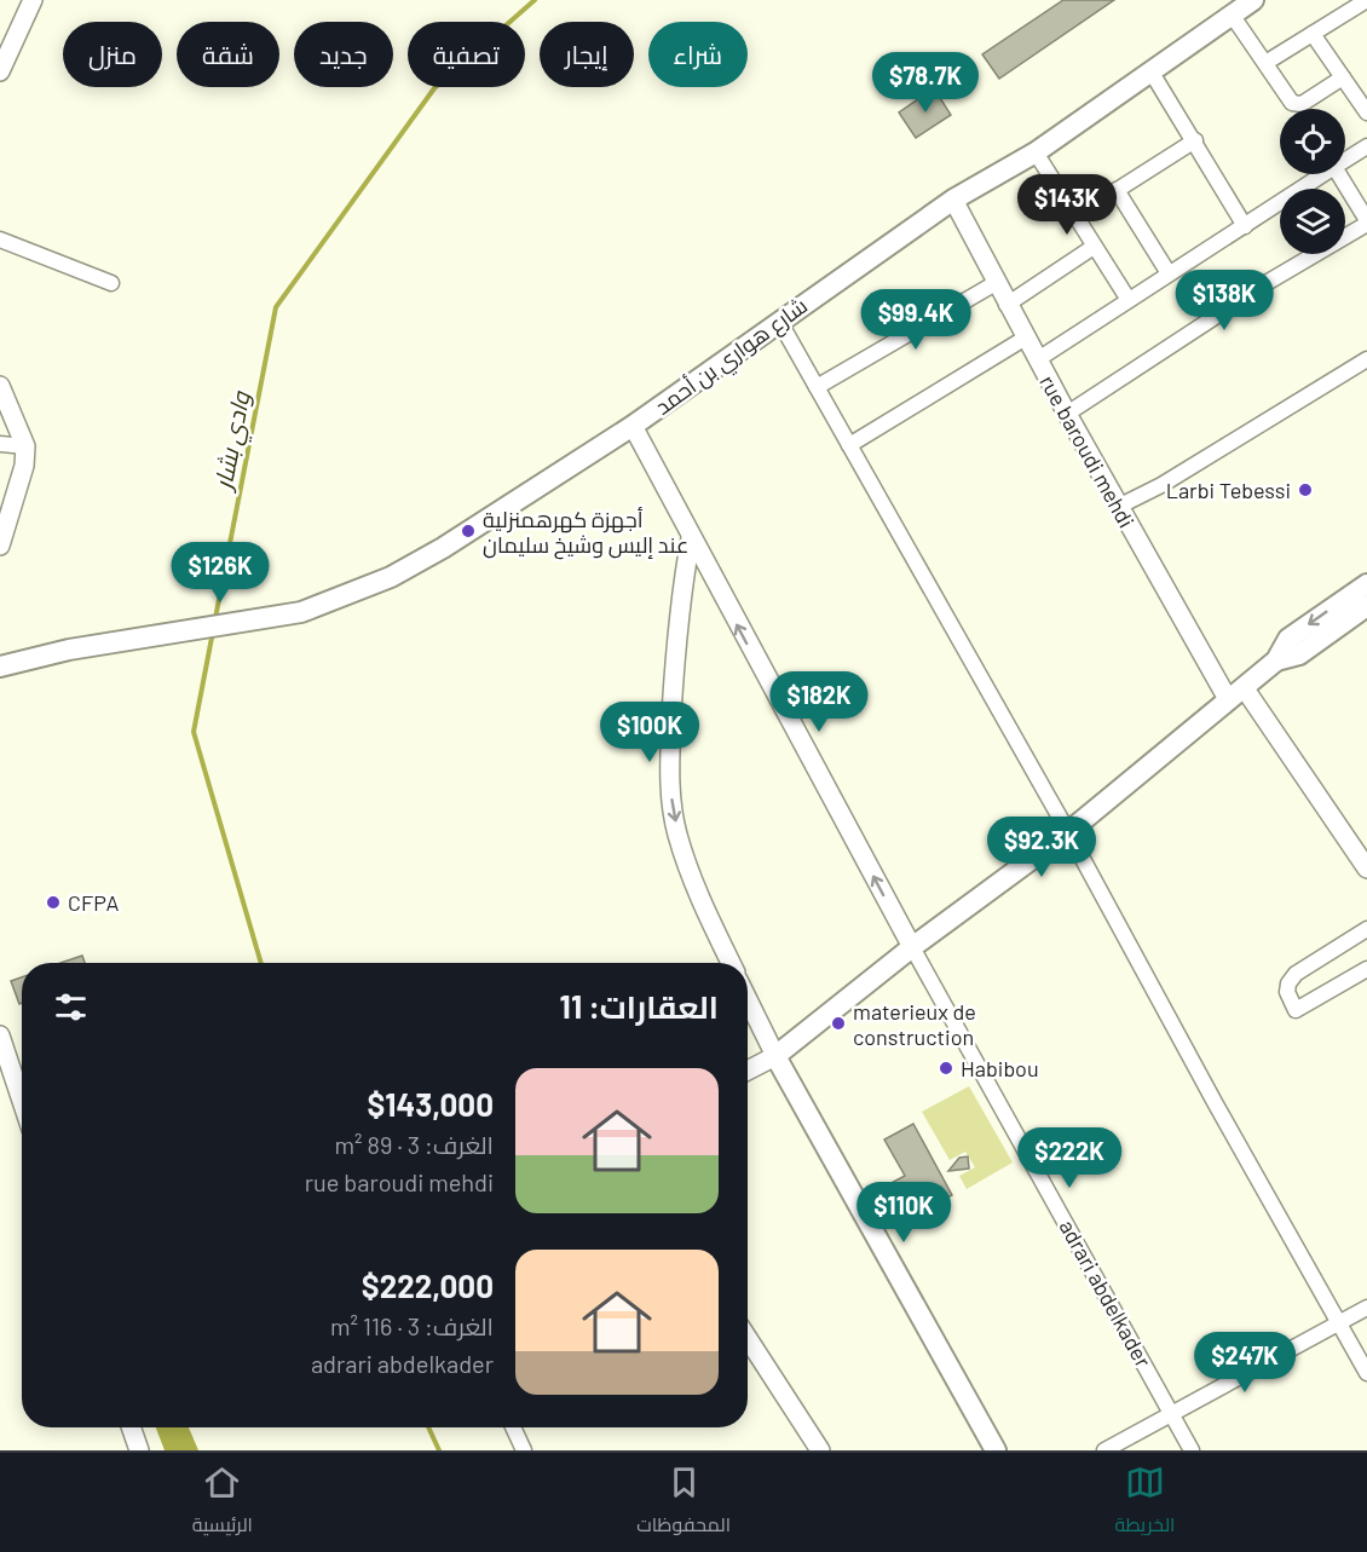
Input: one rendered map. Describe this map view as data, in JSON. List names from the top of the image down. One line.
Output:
{"streets":{"main road":["شارع هواري بن أحمد"],"street":["rue baroudi mehdi","adrari abdelkader"]},"crossings":[["شارع هواري بن أحمد","rue baroudi mehdi"]],"water":["وادي بشار"],"places":["Larbi Tebessi","أجهزة كهرهمنزلية عند إليس وشيخ سليمان","CFPA","materieux de construction","Habibou"],"page":{"chip":["شراء","إيجار","تصفية","جديد","شقة","منزل"],"price":["$78.7K","$143K","$138K","$99.4K","$126K","$182K","$100K","$92.3K","$222K","$110K","$247K"],"heading":"العقارات: 11","list":[{"name":"$143,000","note":"الغرف: 3 · 89 m² · rue baroudi mehdi"},{"name":"$222,000","note":"الغرف: 3 · 116 m² · adrari abdelkader"}],"tabs":["الخريطة","المحفوظات","الرئيسية"]}}
